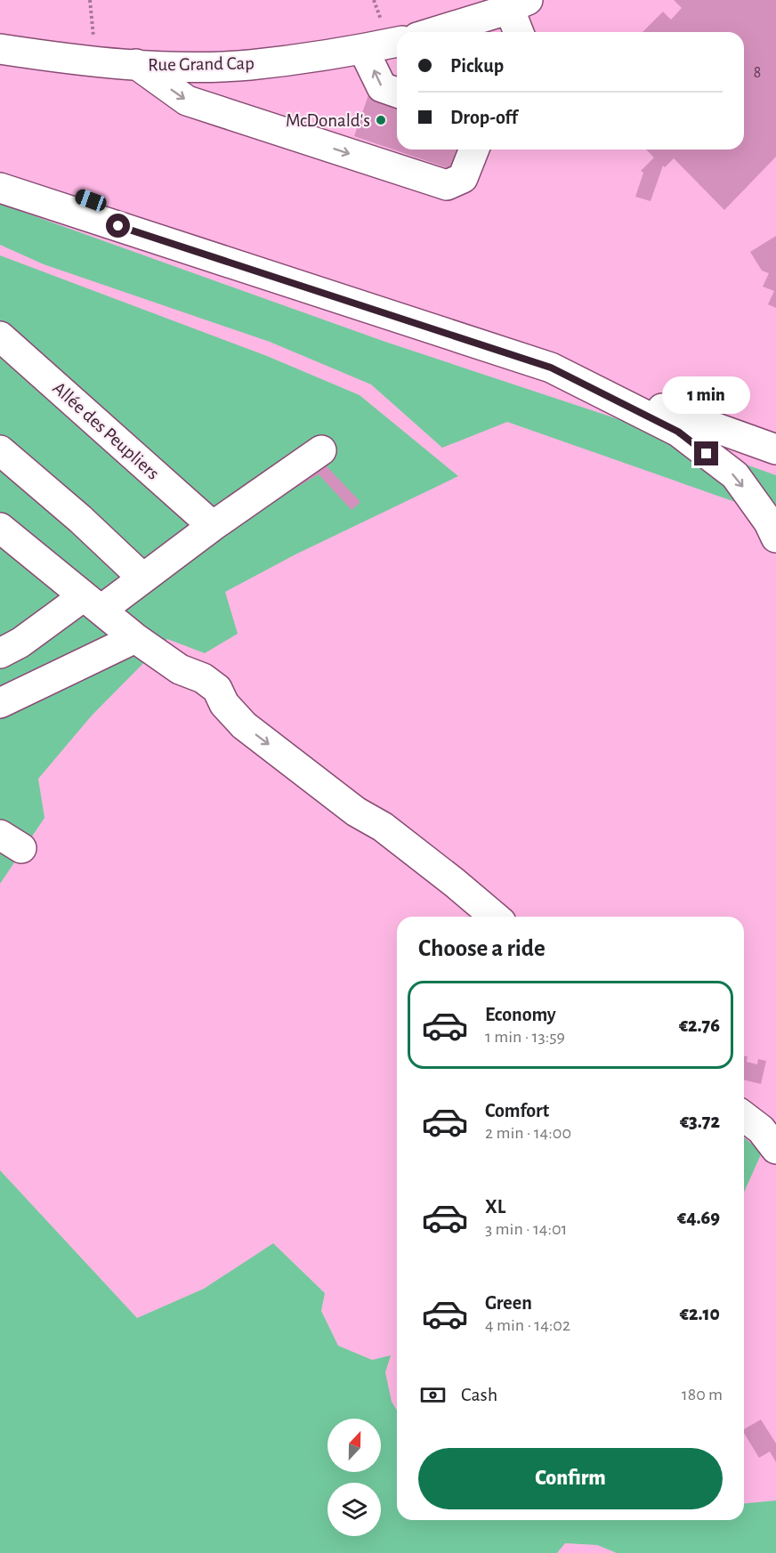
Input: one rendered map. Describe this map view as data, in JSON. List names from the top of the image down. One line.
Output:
{"streets":{"main road":["Rue Grand Cap","Allée des Peupliers"]},"places":["McDonald's"],"house_numbers":["8"],"north":"top","page":{"banner":["Pickup","Drop-off"],"bubble":"1 min","heading":"Choose a ride","list":[{"name":"Economy","note":"1 min · 13:59","value":"€2.76"},{"name":"Comfort","note":"2 min · 14:00","value":"€3.72"},{"name":"XL","note":"3 min · 14:01","value":"€4.69"},{"name":"Green","note":"4 min · 14:02","value":"€2.10"}],"pay":["Cash","180 m"],"buttons":"Confirm"}}
